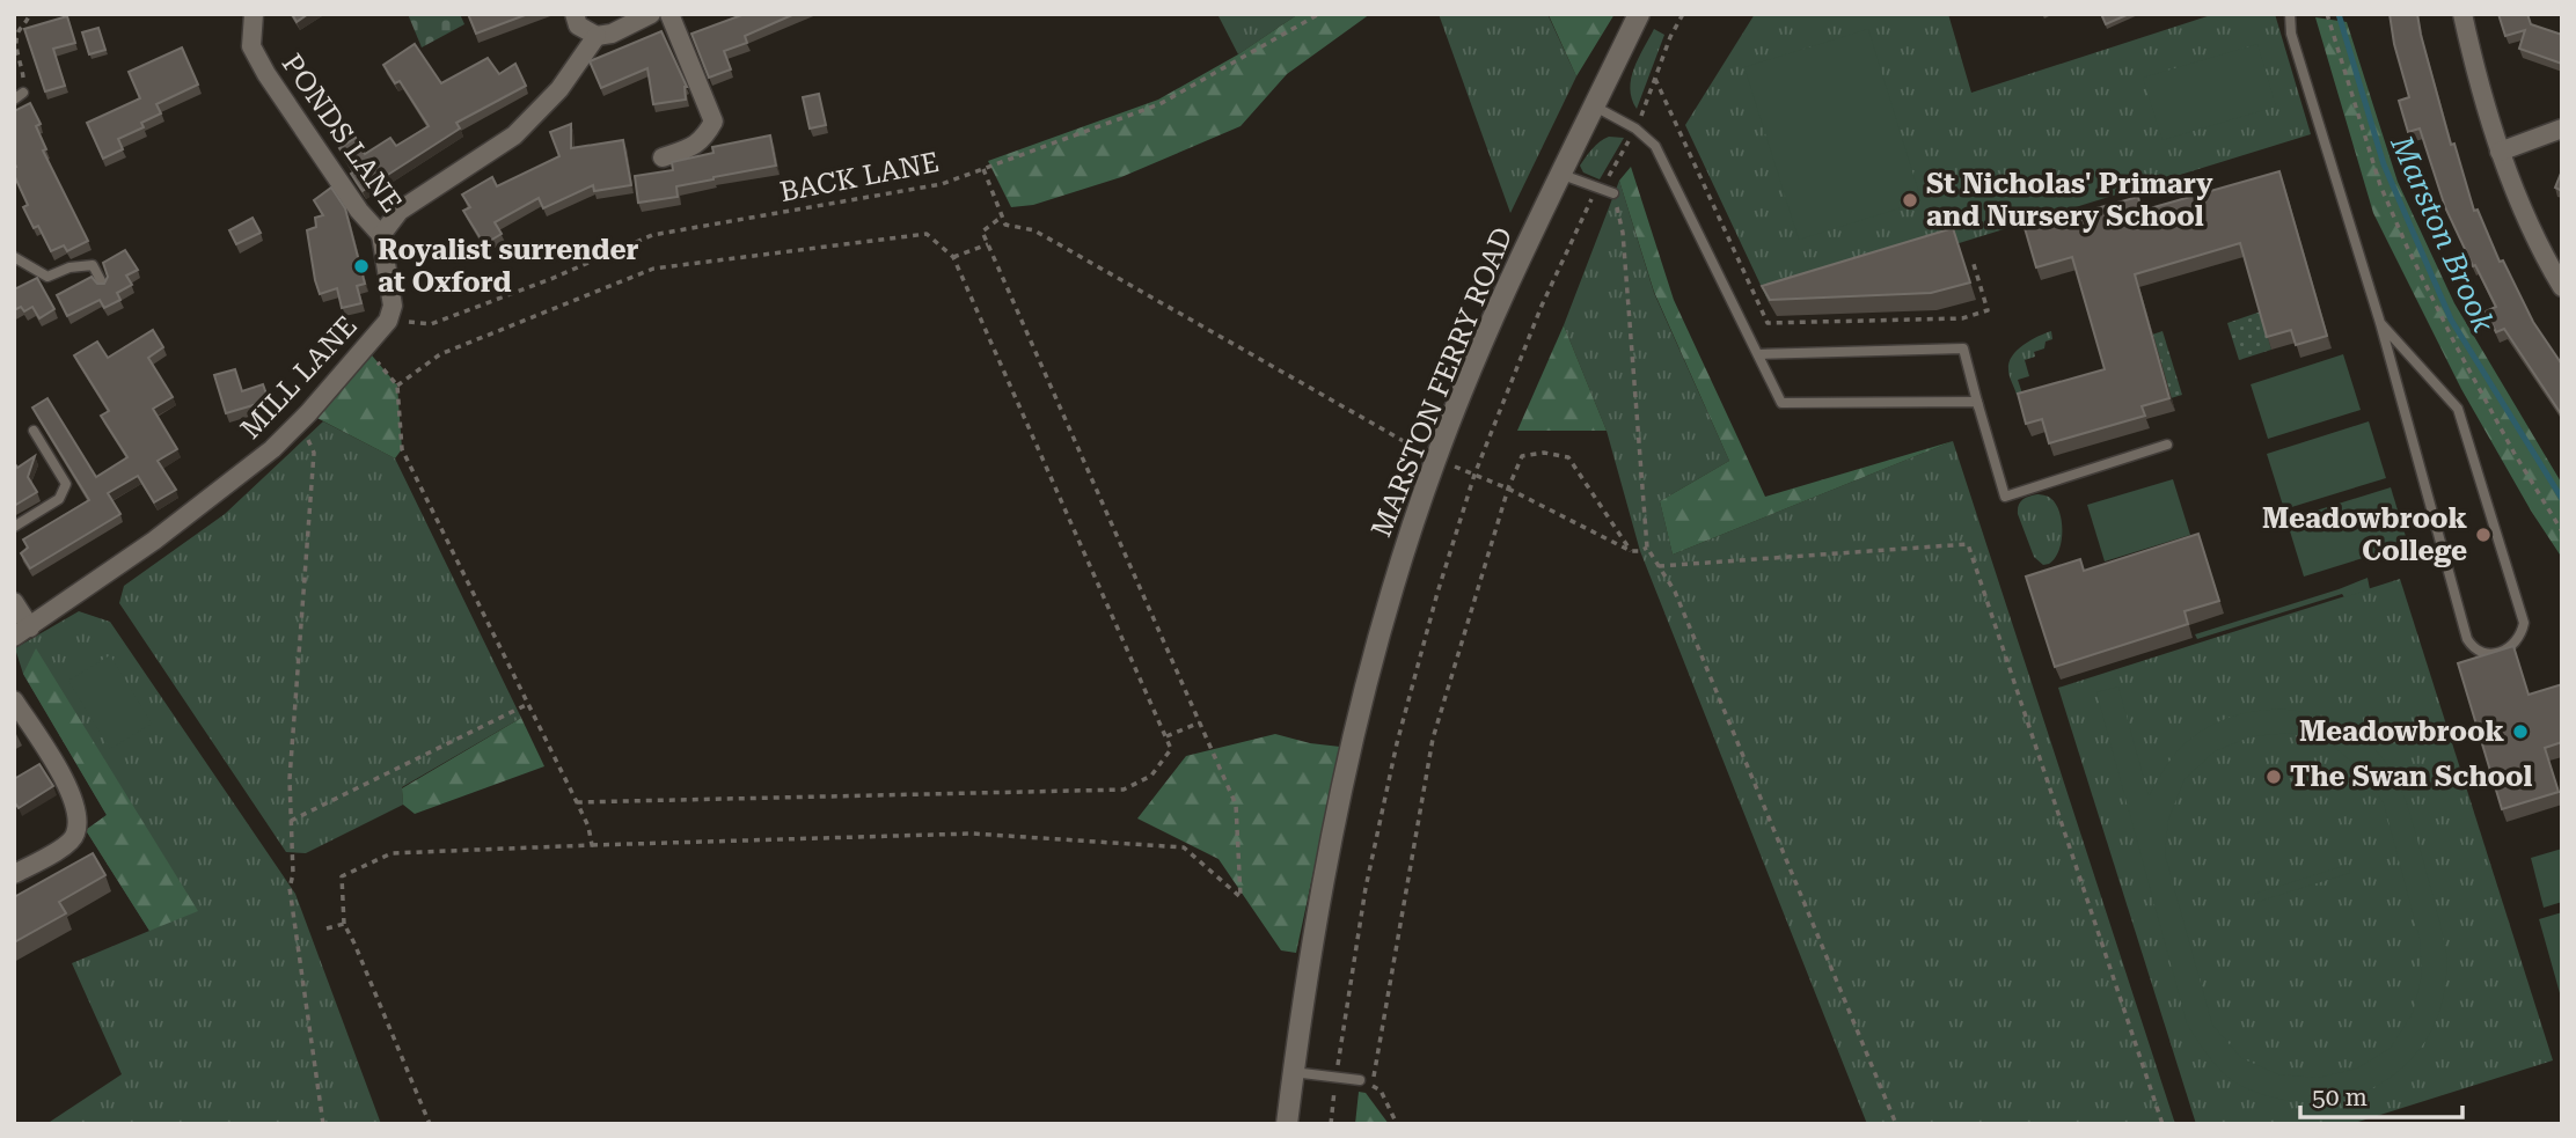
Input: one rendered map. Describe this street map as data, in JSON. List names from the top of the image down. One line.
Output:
{"streets":{"main road":["MARSTON FERRY ROAD"],"street":["PONDS LANE","MILL LANE"],"path":["BACK LANE"]},"crossings":[["PONDS LANE","MILL LANE"],["BACK LANE","MILL LANE"]],"water":["Marston Brook"],"places":["St Nicholas' Primary and Nursery School","Royalist surrender at Oxford","Meadowbrook College","Meadowbrook","The Swan School"],"scale_bar":"50 m"}
